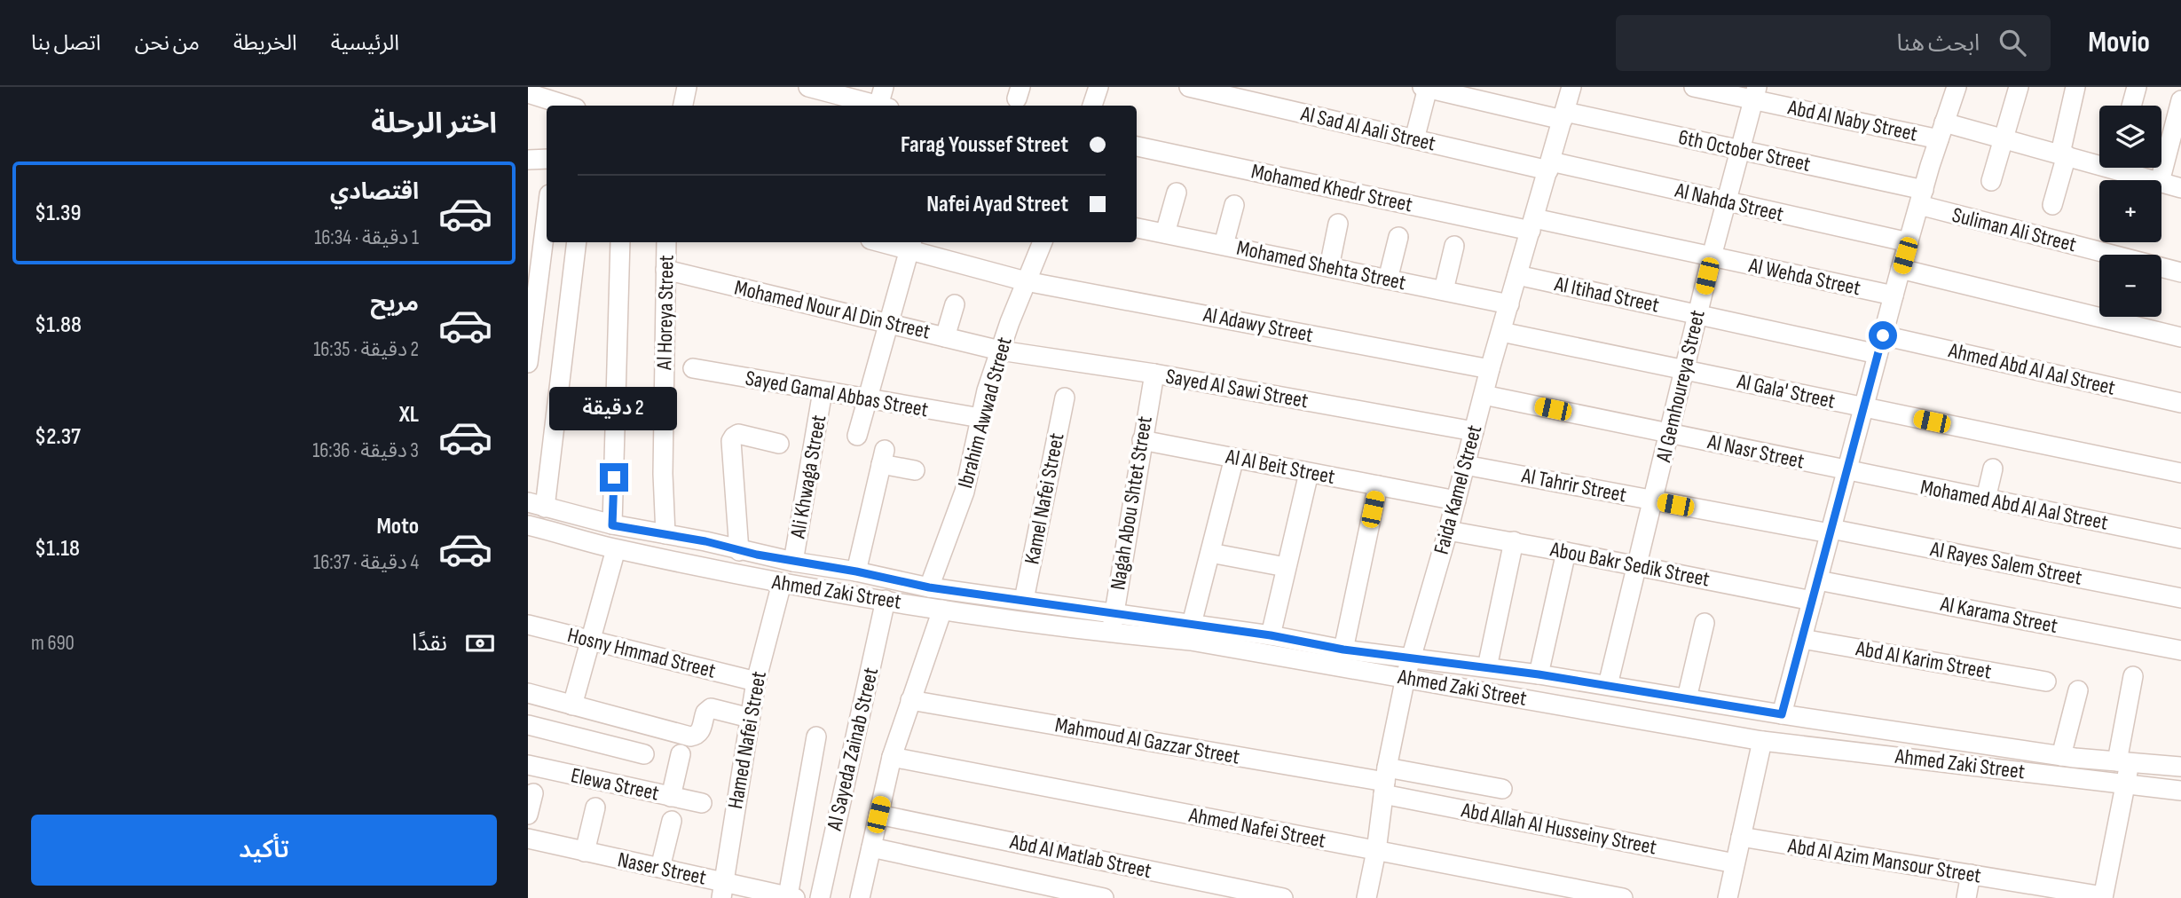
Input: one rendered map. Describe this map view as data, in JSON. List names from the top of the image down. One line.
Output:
{"streets":{"street":["Abd Al Naby Street","Al Sad Al Aali Street","6th October Street","Mohamed Khedr Street","Al Nahda Street","Suliman Ali Street","Mohamed Shehta Street","Al Wehda Street","Al Itihad Street","Mohamed Nour Al Din Street","Al Horeya Street","Al Adawy Street","Ahmed Abd Al Aal Street","Al Gemhoureya Street","Sayed Al Sawi Street","Al Gala' Street","Sayed Gamal Abbas Street","Ibrahim Awwad Street","Al Nasr Street","Al Al Beit Street","Ali Khwaga Street","Al Tahrir Street","Faida Kamel Street","Kamel Nafei Street","Nagah Abou Shtet Street","Mohamed Abd Al Aal Street","Al Rayes Salem Street","Abou Bakr Sedik Street","Ahmed Zaki Street","Al Karama Street","Hosny Hmmad Street","Abd Al Karim Street","Hamed Nafei Street","Mahmoud Al Gazzar Street","Al Sayeda Zainab Street","Elewa Street","Ahmed Nafei Street","Abd Allah Al Husseiny Street","Abd Al Matlab Street","Abd Al Azim Mansour Street","Naser Street"]},"crossings":[["Abd Al Naby Street","Al Gemhoureya Street"],["Al Sad Al Aali Street","Al Nahda Street"],["Al Sad Al Aali Street","Faida Kamel Street"],["6th October Street","Suliman Ali Street"],["6th October Street","Al Gemhoureya Street"],["6th October Street","Faida Kamel Street"],["Mohamed Khedr Street","Al Wehda Street"],["Mohamed Khedr Street","Faida Kamel Street"],["Al Nahda Street","Al Gemhoureya Street"],["Al Nahda Street","Faida Kamel Street"],["Mohamed Shehta Street","Faida Kamel Street"],["Al Wehda Street","Al Gemhoureya Street"],["Al Wehda Street","Faida Kamel Street"],["Al Itihad Street","Al Gemhoureya Street"],["Al Itihad Street","Faida Kamel Street"],["Mohamed Nour Al Din Street","Al Horeya Street"],["Mohamed Nour Al Din Street","Sayed Al Sawi Street"],["Mohamed Nour Al Din Street","Ibrahim Awwad Street"],["Al Horeya Street","Ahmed Zaki Street"],["Al Adawy Street","Ibrahim Awwad Street"],["Al Adawy Street","Faida Kamel Street"],["Al Gemhoureya Street","Al Gala' Street"],["Al Gemhoureya Street","Al Nasr Street"],["Al Gemhoureya Street","Al Tahrir Street"],["Al Gemhoureya Street","Abou Bakr Sedik Street"],["Al Gemhoureya Street","Ahmed Zaki Street"],["Sayed Al Sawi Street","Ibrahim Awwad Street"],["Sayed Al Sawi Street","Faida Kamel Street"],["Sayed Al Sawi Street","Nagah Abou Shtet Street"],["Al Gala' Street","Faida Kamel Street"],["Sayed Gamal Abbas Street","Ibrahim Awwad Street"],["Sayed Gamal Abbas Street","Ali Khwaga Street"],["Ibrahim Awwad Street","Ahmed Zaki Street"],["Al Nasr Street","Faida Kamel Street"],["Al Nasr Street","Mohamed Abd Al Aal Street"],["Al Al Beit Street","Faida Kamel Street"],["Al Al Beit Street","Nagah Abou Shtet Street"],["Ali Khwaga Street","Ahmed Zaki Street"],["Al Tahrir Street","Faida Kamel Street"],["Al Tahrir Street","Al Rayes Salem Street"],["Faida Kamel Street","Abou Bakr Sedik Street"],["Faida Kamel Street","Ahmed Zaki Street"],["Faida Kamel Street","Mahmoud Al Gazzar Street"],["Faida Kamel Street","Ahmed Nafei Street"],["Faida Kamel Street","Abd Allah Al Husseiny Street"],["Kamel Nafei Street","Ahmed Zaki Street"],["Nagah Abou Shtet Street","Ahmed Zaki Street"],["Ahmed Zaki Street","Hamed Nafei Street"],["Ahmed Zaki Street","Al Sayeda Zainab Street"],["Hosny Hmmad Street","Hamed Nafei Street"],["Hamed Nafei Street","Naser Street"],["Mahmoud Al Gazzar Street","Abd Allah Al Husseiny Street"]],"page":{"header":"Movio","search":"ابحث هنا","nav":["الرئيسية","الخريطة","من نحن","اتصل بنا"],"heading":"اختر الرحلة","map_buttons":["+","−"],"banner":["Farag Youssef Street","Nafei Ayad Street"],"list":[{"name":"اقتصادي","note":"1 دقيقة · 16:34","value":"$1.39"},{"name":"مريح","note":"2 دقيقة · 16:35","value":"$1.88"},{"name":"XL","note":"3 دقيقة · 16:36","value":"$2.37"},{"name":"Moto","note":"4 دقيقة · 16:37","value":"$1.18"}],"bubble":"2 دقيقة","pay":["نقدًا","690 m"],"buttons":"تأكيد"}}
